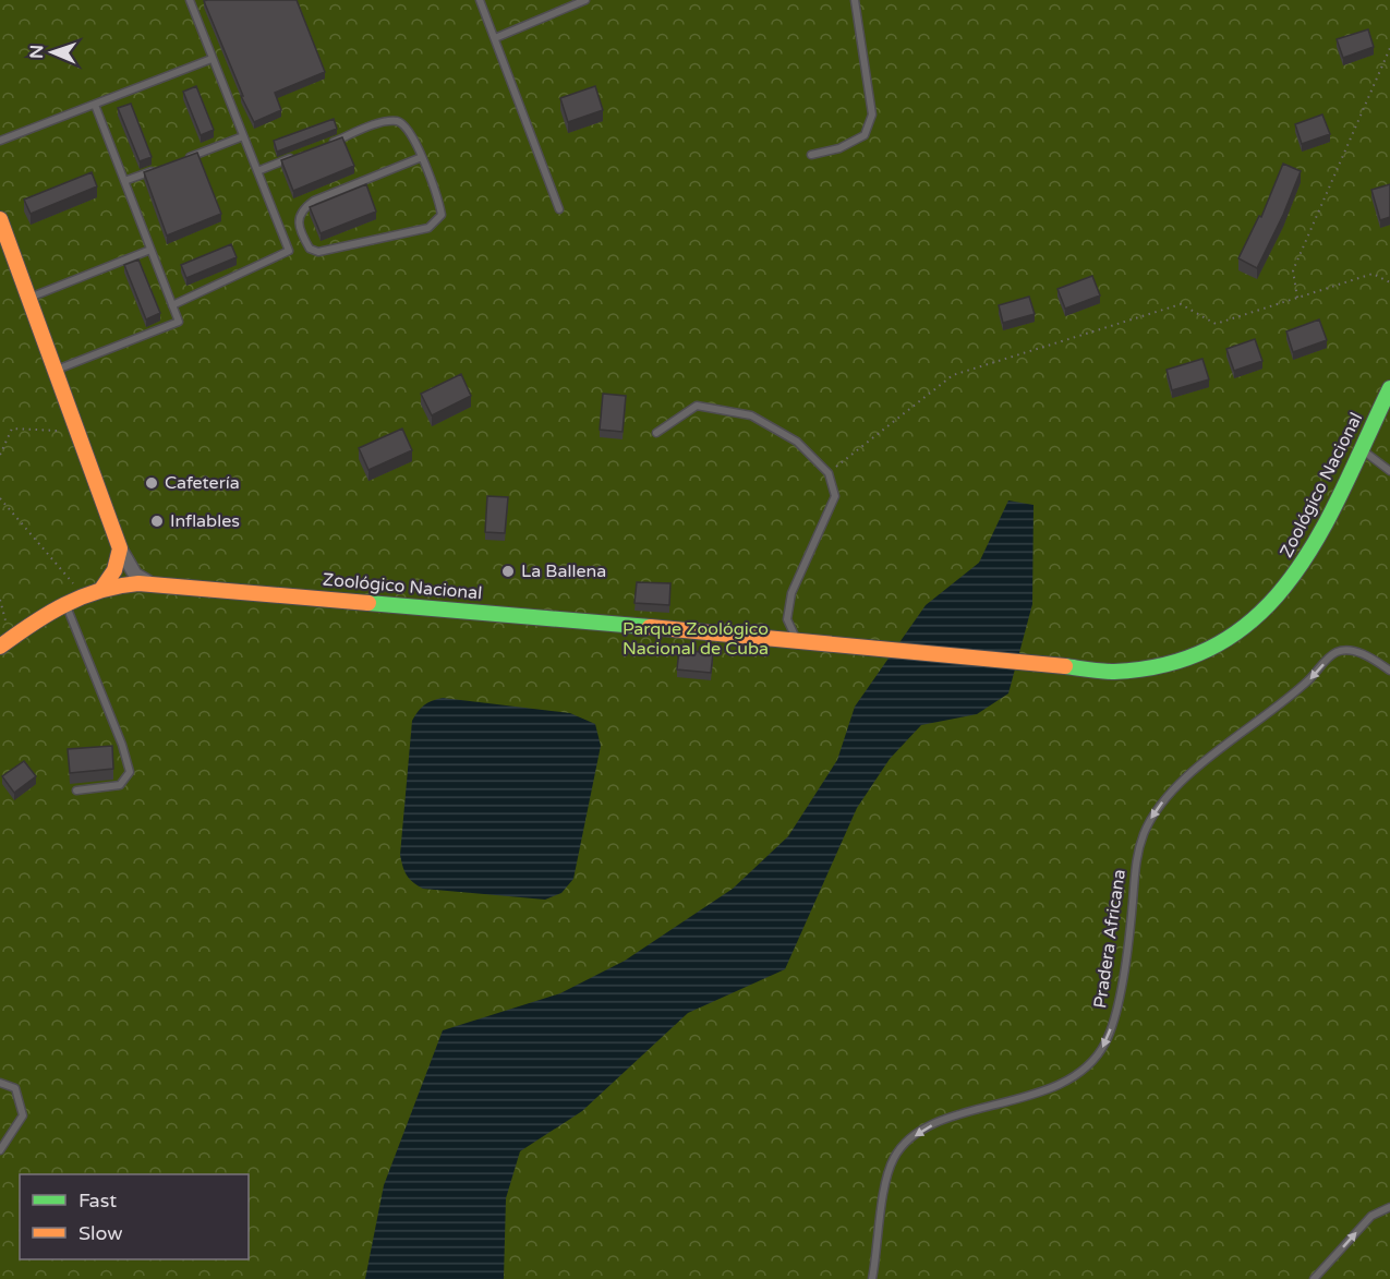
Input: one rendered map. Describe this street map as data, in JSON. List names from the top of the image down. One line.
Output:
{"streets":{"street":["Zoológico Nacional"],"lane":["Pradera Africana"]},"one_way":["Pradera Africana"],"parks":["Parque Zoológico Nacional de Cuba"],"places":["Cafetería","Inflables","La Ballena"],"legend":["Fast","Slow"],"north":"left"}
